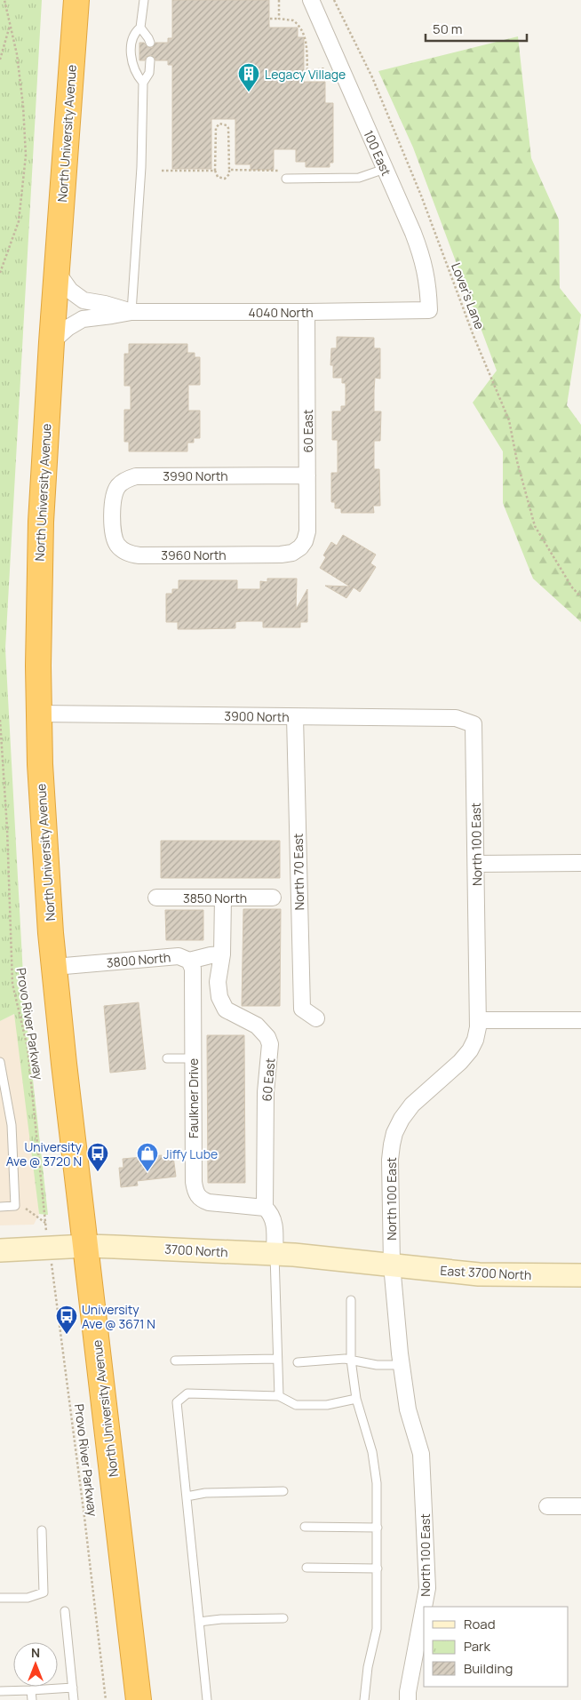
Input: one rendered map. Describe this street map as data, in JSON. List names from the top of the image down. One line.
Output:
{"streets":{"highway":["North University Avenue"],"main road":["3700 North","East 3700 North"],"street":["100 East","4040 North","60 East","3990 North","3960 North","3900 North","North 100 East","North 70 East","3850 North","3800 North","Faulkner Drive"],"path":["Lover's Lane","Provo River Parkway"]},"crossings":[["North University Avenue","4040 North"],["North University Avenue","3900 North"],["North University Avenue","3800 North"],["North University Avenue","3700 North"],["100 East","4040 North"],["4040 North","60 East"],["60 East","3990 North"],["60 East","3960 North"],["60 East","3850 North"],["60 East","3800 North"],["60 East","Faulkner Drive"],["3990 North","3960 North"],["3900 North","North 100 East"],["3900 North","North 70 East"],["North 100 East","3700 North"],["North 100 East","East 3700 North"],["3800 North","Faulkner Drive"],["Provo River Parkway","3700 North"],["3700 North","East 3700 North"]],"places":{"building":["Legacy Village"],"bus stop":["University Ave @ 3720 N","University Ave @ 3671 N"],"shop":["Jiffy Lube"]},"legend":["Road","Park","Building"],"scale_bar":"50 m","north":"top"}
